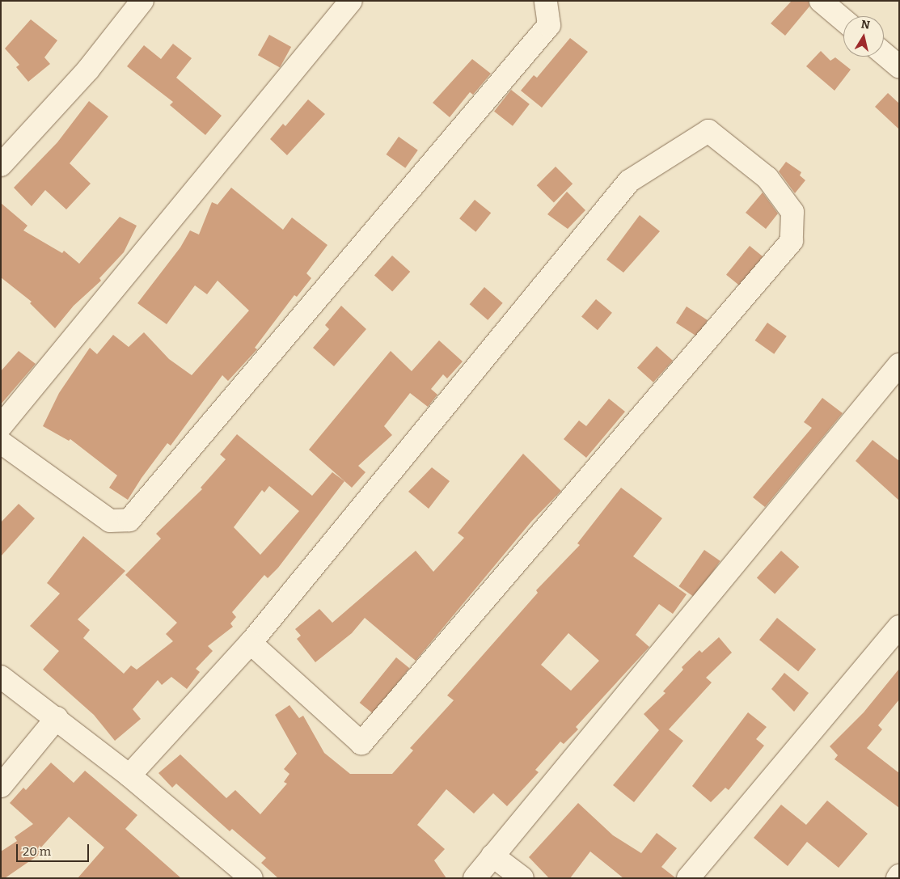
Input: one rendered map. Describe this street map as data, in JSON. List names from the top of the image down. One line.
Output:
{"scale_bar":"20 m","north":"top"}
